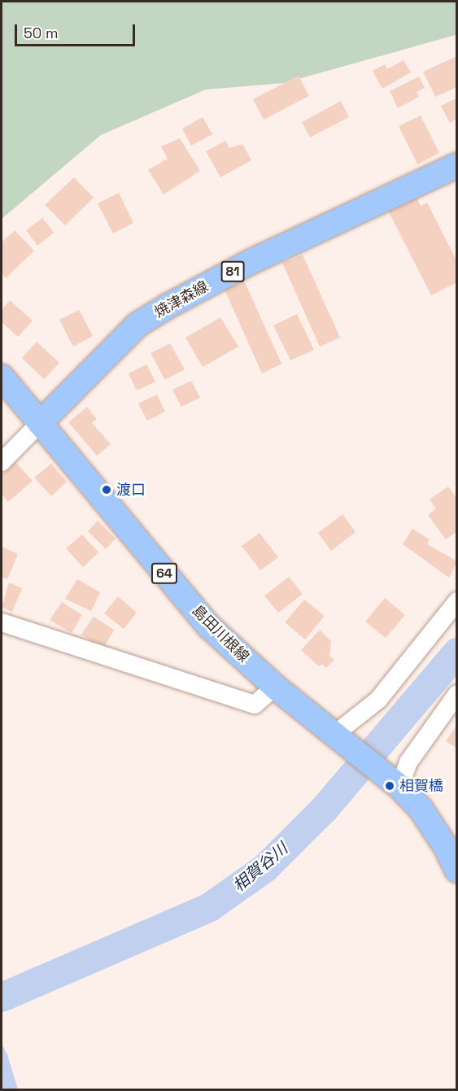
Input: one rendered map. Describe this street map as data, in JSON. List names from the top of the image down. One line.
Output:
{"streets":{"main road":["81","焼津森線","64","島田川根線"]},"crossings":[["焼津森線","島田川根線"]],"water":["相賀谷川"],"places":["渡口","相賀橋"],"scale_bar":"50 m"}
